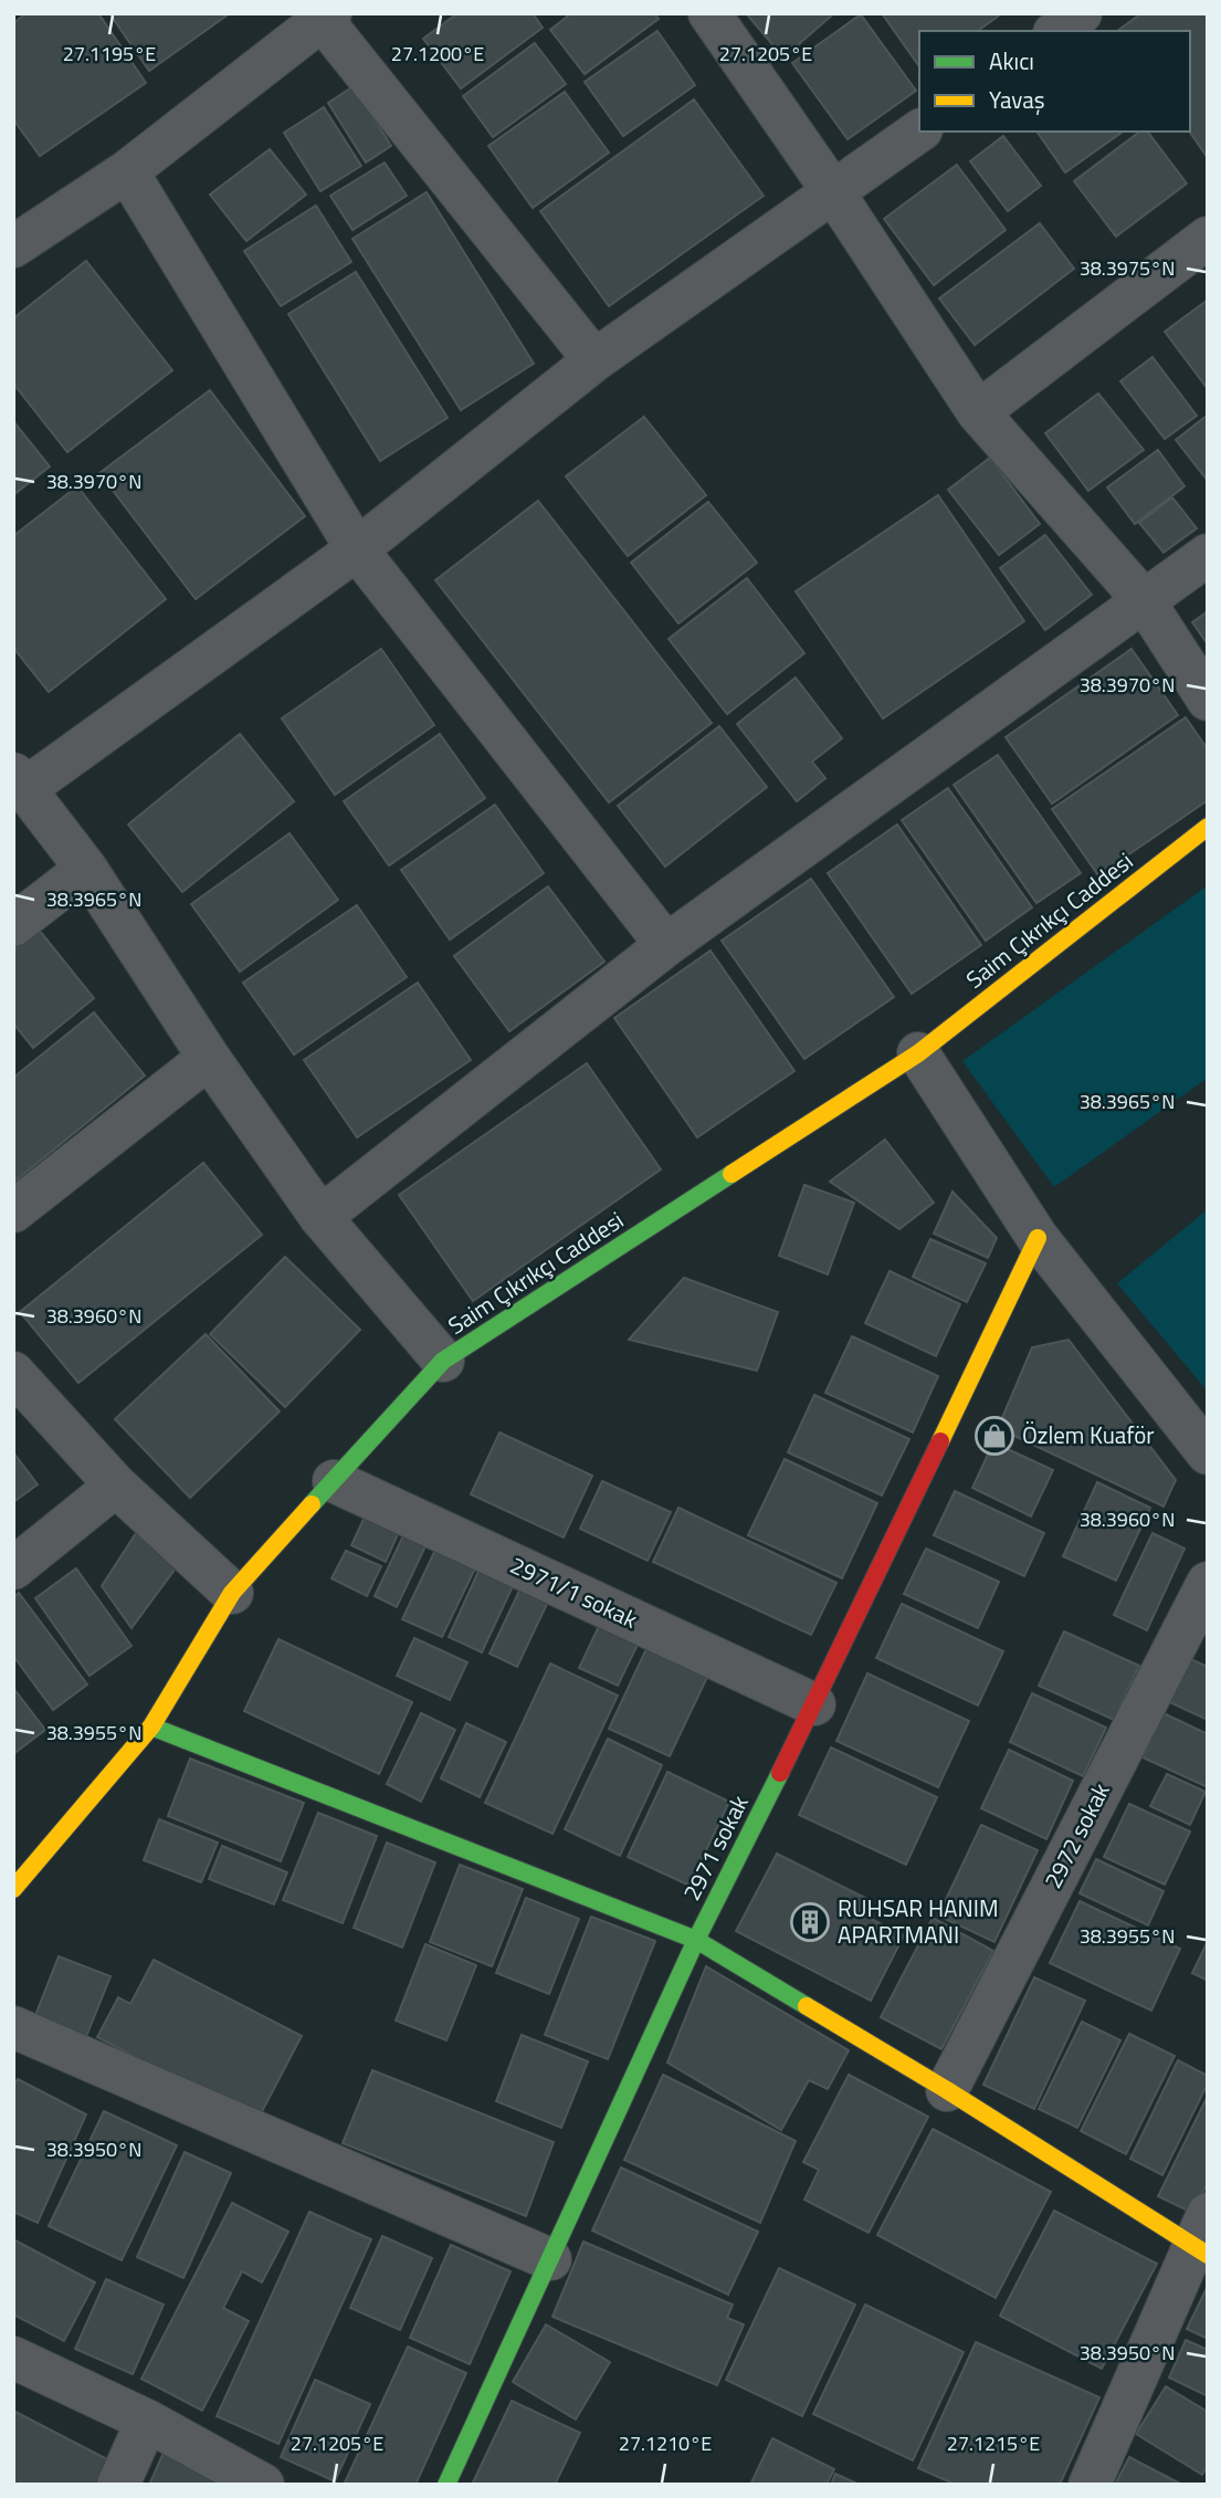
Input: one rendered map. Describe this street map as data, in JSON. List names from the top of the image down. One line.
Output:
{"streets":{"street":["Saim Çıkrıkçı Caddesi","2971/1 sokak","2972 sokak","2971 sokak"]},"crossings":[["Saim Çıkrıkçı Caddesi","2971/1 sokak"],["2971/1 sokak","2971 sokak"]],"places":{"shop":["Özlem Kuaför"],"building":["RUHSAR HANIM APARTMANI"]},"legend":["Akıcı","Yavaş"],"coordinates":["27.1195°E","27.1200°E","27.1205°E","38.3975°N","38.3970°N","38.3965°N","38.3960°N","38.3955°N","38.3950°N","27.1210°E","27.1215°E"]}
